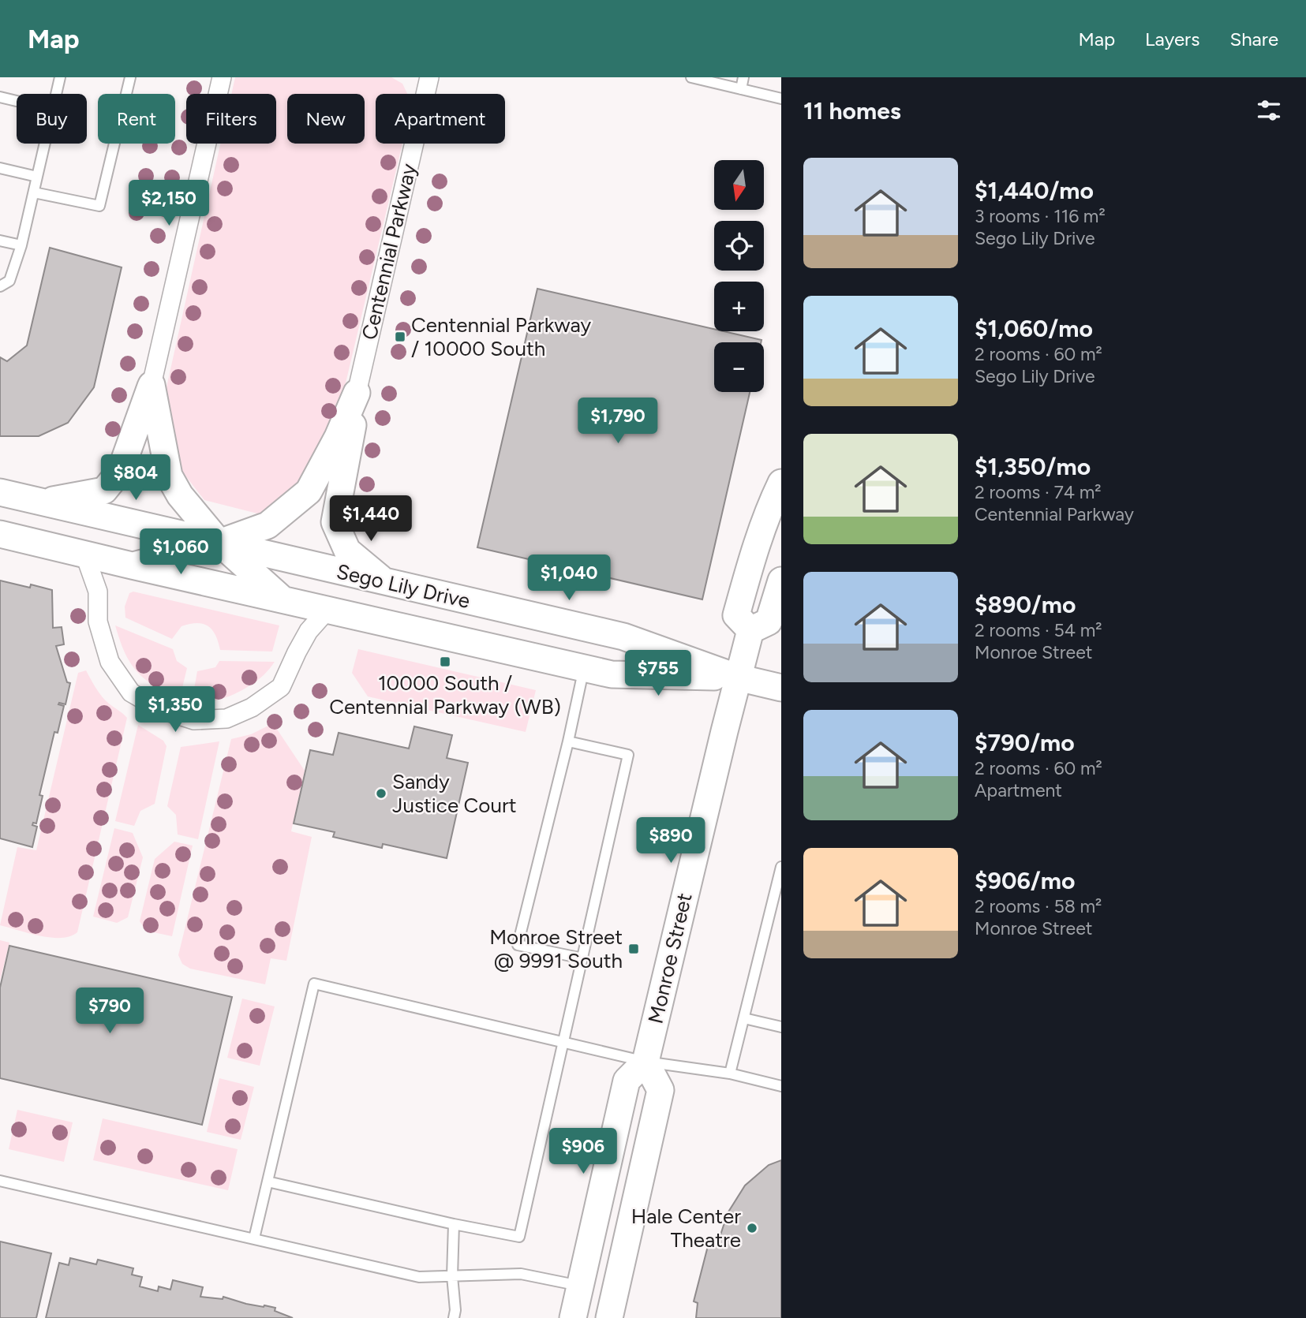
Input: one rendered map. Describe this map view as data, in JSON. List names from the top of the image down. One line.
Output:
{"streets":{"main road":["Sego Lily Drive","Monroe Street"],"street":["Centennial Parkway"]},"crossings":[["Sego Lily Drive","Monroe Street"]],"places":{"transit":["Centennial Parkway / 10000 South","10000 South / Centennial Parkway (WB)","Monroe Street @ 9991 South"],"other":["Sandy Justice Court","Hale Center Theatre"]},"north":"bottom","page":{"header":"Map","nav":["Map","Layers","Share"],"heading":"11 homes","chip":["Buy","Rent","Filters","New","Apartment"],"list":[{"name":"$1,440/mo","note":"3 rooms · 116 m² · Sego Lily Drive"},{"name":"$1,060/mo","note":"2 rooms · 60 m² · Sego Lily Drive"},{"name":"$1,350/mo","note":"2 rooms · 74 m² · Centennial Parkway"},{"name":"$890/mo","note":"2 rooms · 54 m² · Monroe Street"},{"name":"$790/mo","note":"2 rooms · 60 m² · Apartment"},{"name":"$906/mo","note":"2 rooms · 58 m² · Monroe Street"}],"map_buttons":["+","−"],"price":["$2,150","$1,790","$804","$1,440","$1,060","$1,040","$755","$1,350","$890","$790","$906"]}}
